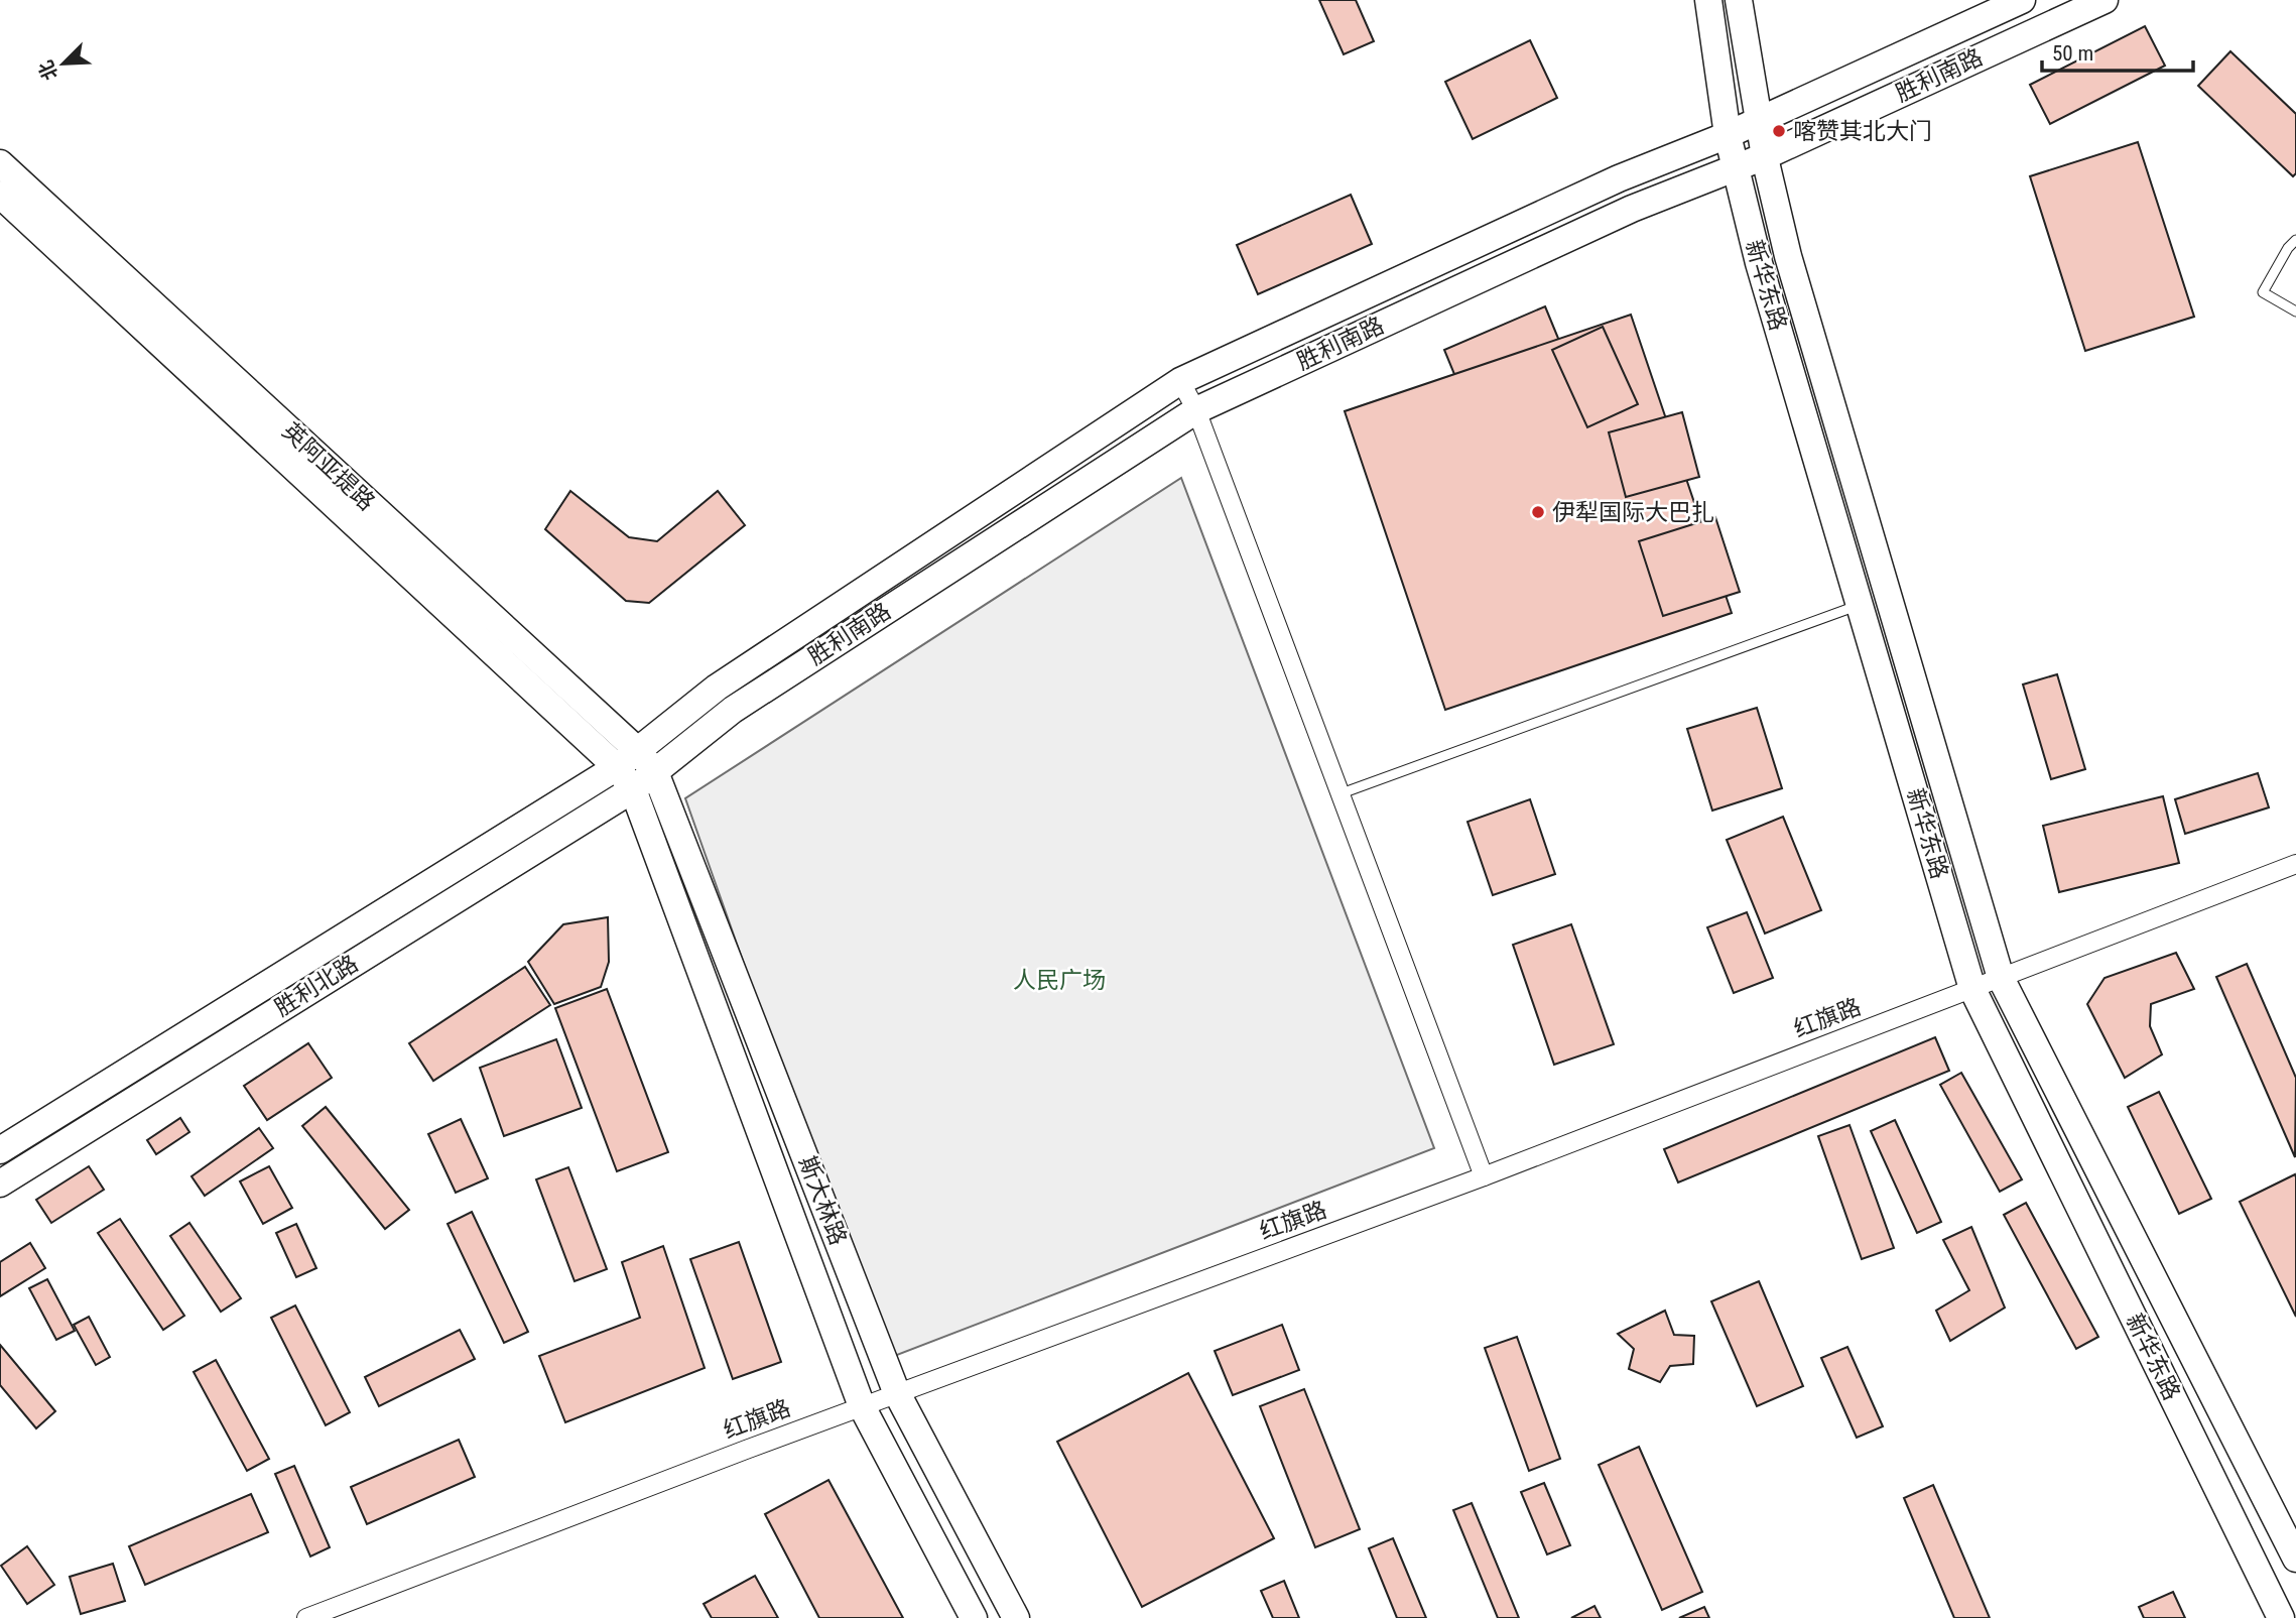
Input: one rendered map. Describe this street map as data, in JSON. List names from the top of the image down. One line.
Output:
{"streets":{"main road":["胜利南路","新华东路","英阿亚提路","胜利北路","斯大林路"],"street":["红旗路"]},"crossings":[["胜利南路","新华东路"],["胜利南路","英阿亚提路"],["胜利南路","胜利北路"],["胜利南路","斯大林路"],["新华东路","红旗路"],["英阿亚提路","胜利北路"],["英阿亚提路","斯大林路"],["胜利北路","斯大林路"],["红旗路","斯大林路"]],"parks":["人民广场"],"places":["喀赞其北大门","伊犁国际大巴扎"],"scale_bar":"50 m","north":"bottom left"}
